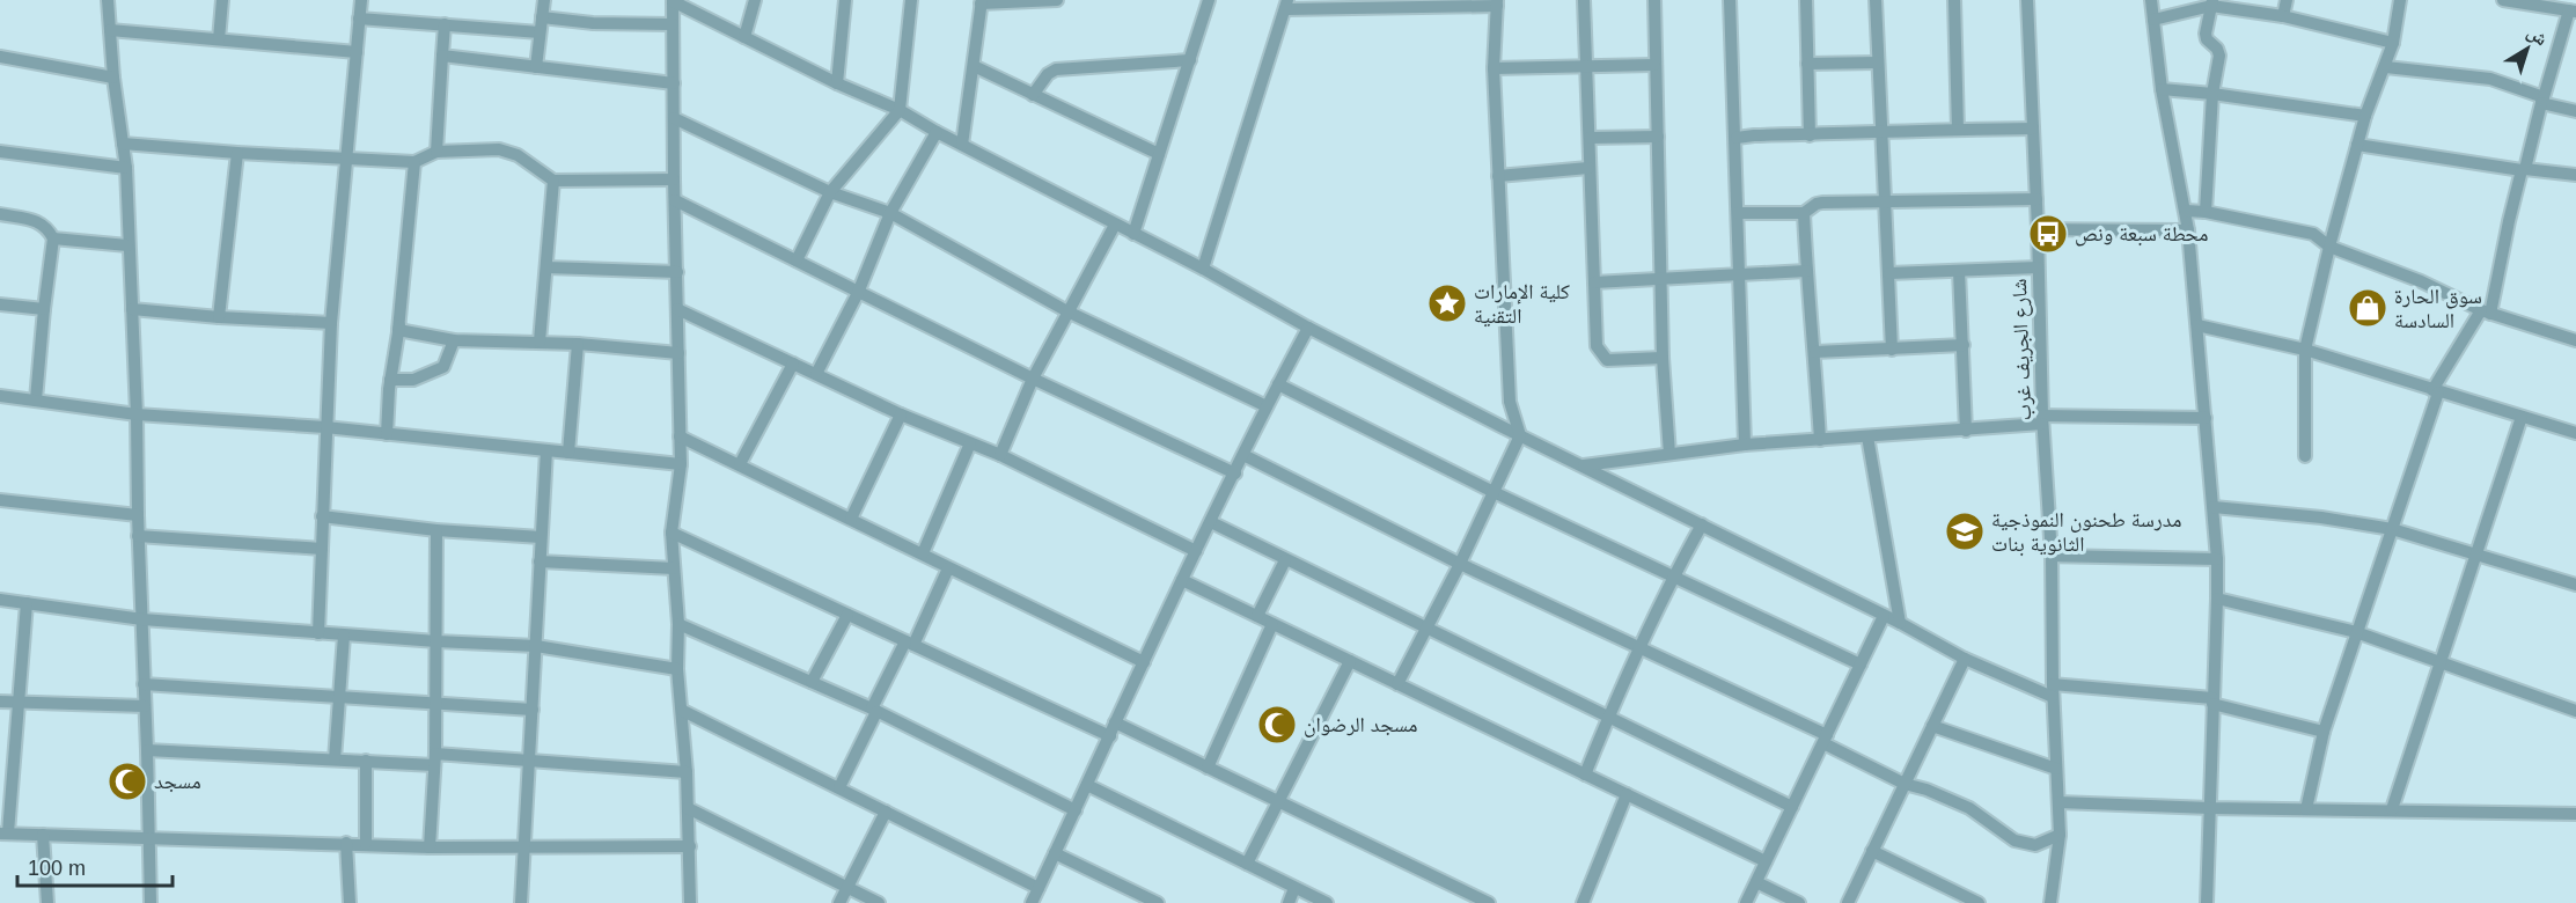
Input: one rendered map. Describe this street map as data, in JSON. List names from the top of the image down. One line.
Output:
{"streets":{"street":["شارع الجريف غرب"]},"places":{"bus stop":["محطة سبعة ونص"],"place":["كلية الإمارات التقنية"],"shop":["سوق الحارة السادسة"],"school or university":["مدرسة طحنون النموذجية الثانوية بنات"],"mosque":["مسجد الرضوان","مسجد"]},"scale_bar":"100 m","north":"top right"}
